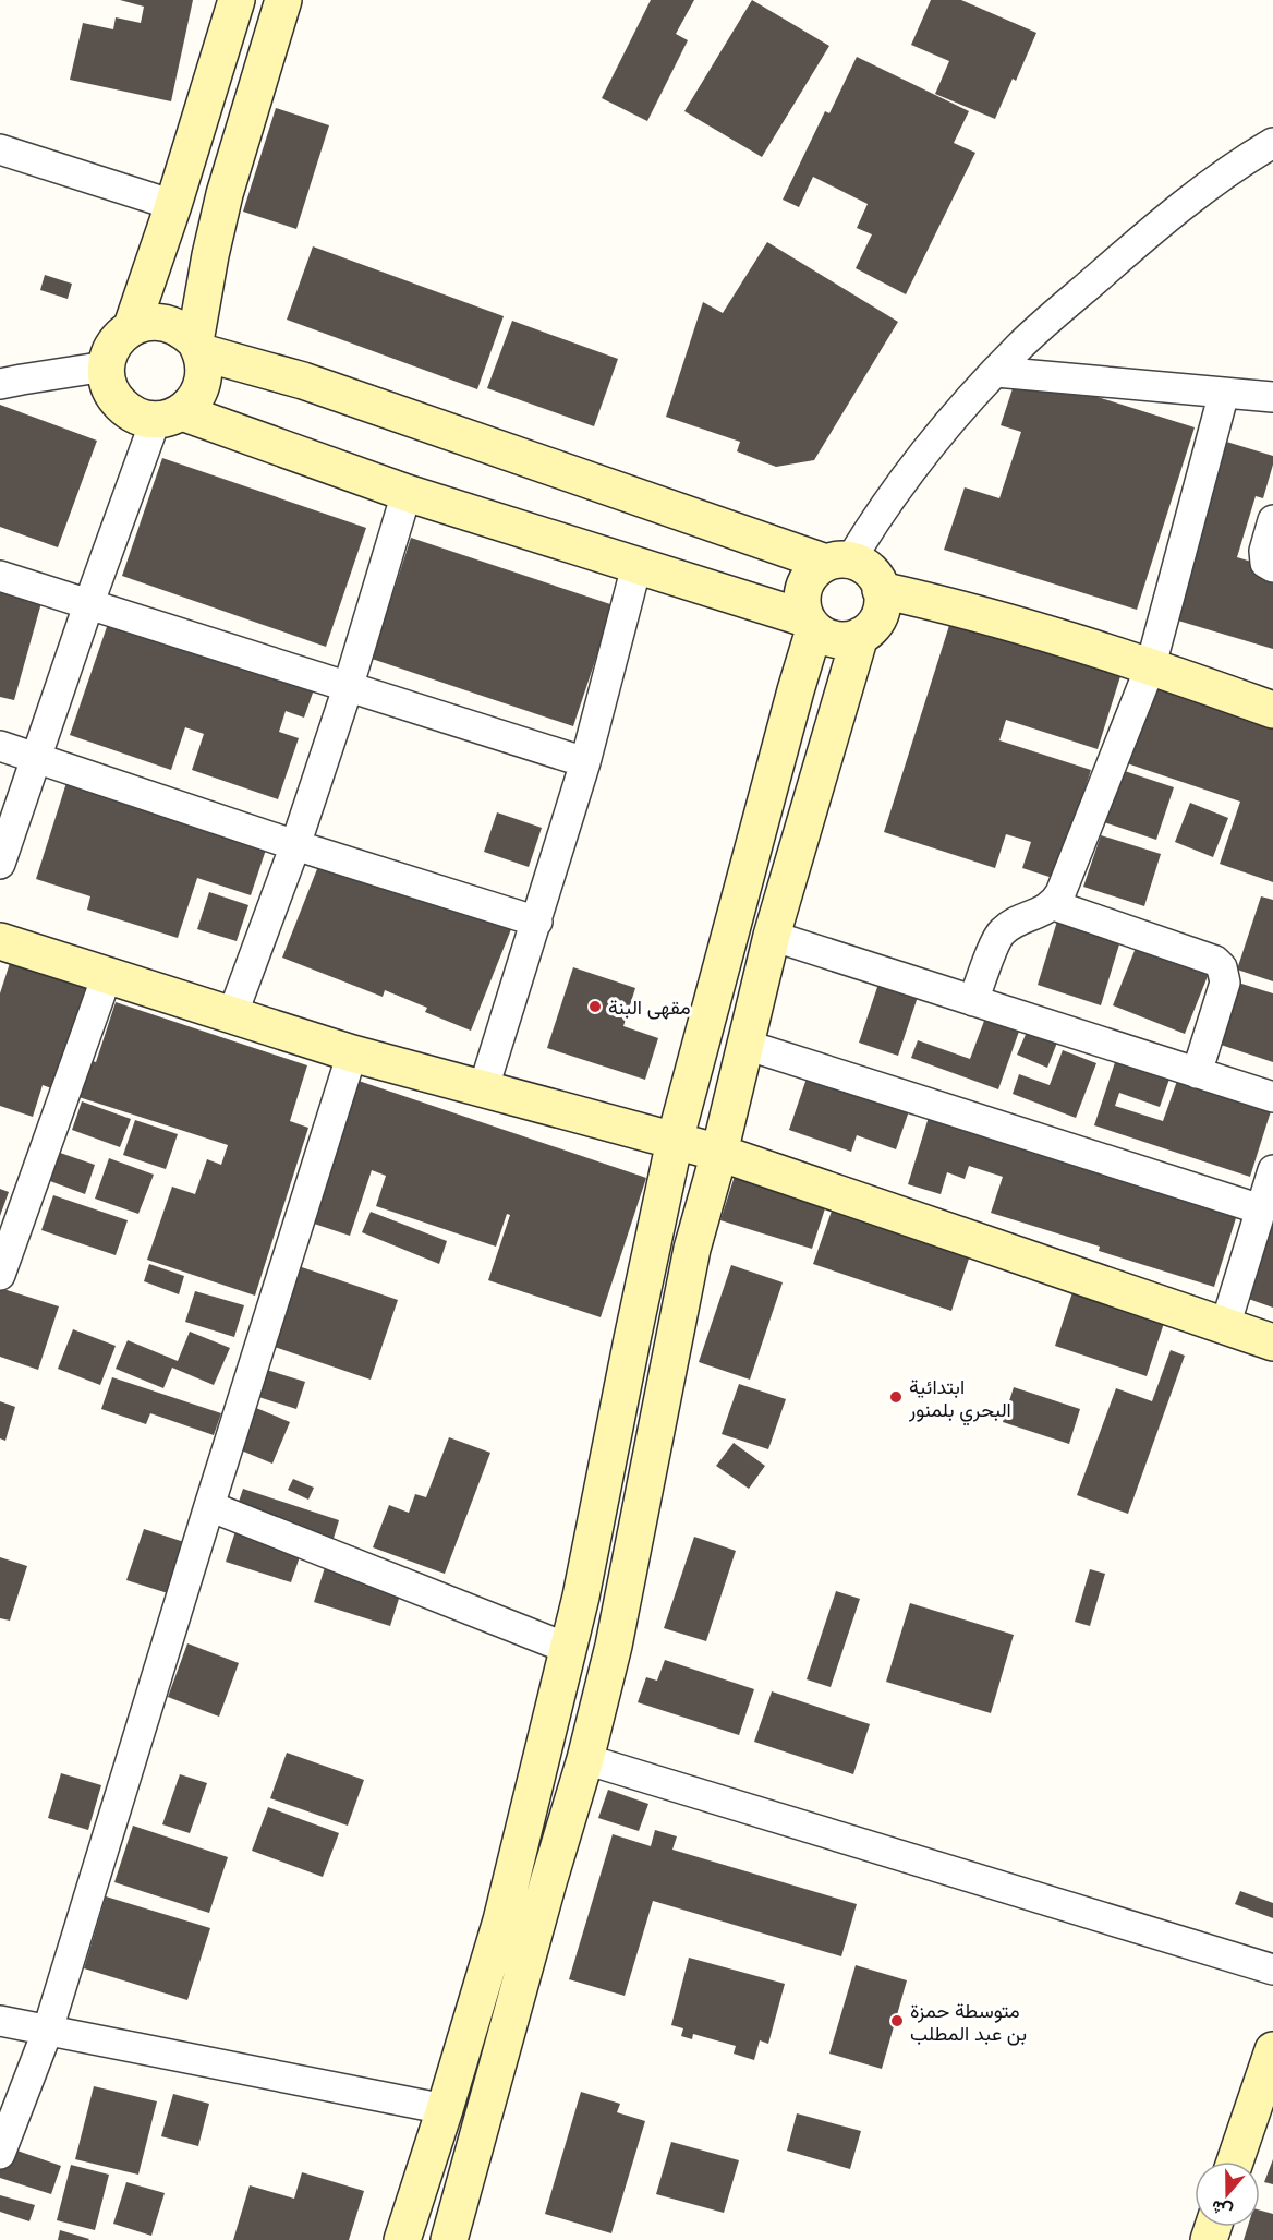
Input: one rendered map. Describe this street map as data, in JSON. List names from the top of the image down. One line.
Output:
{"places":["مقهى البنة","ابتدائية البحري بلمنور","متوسطة حمزة بن عبد المطلب"],"north":"bottom"}
